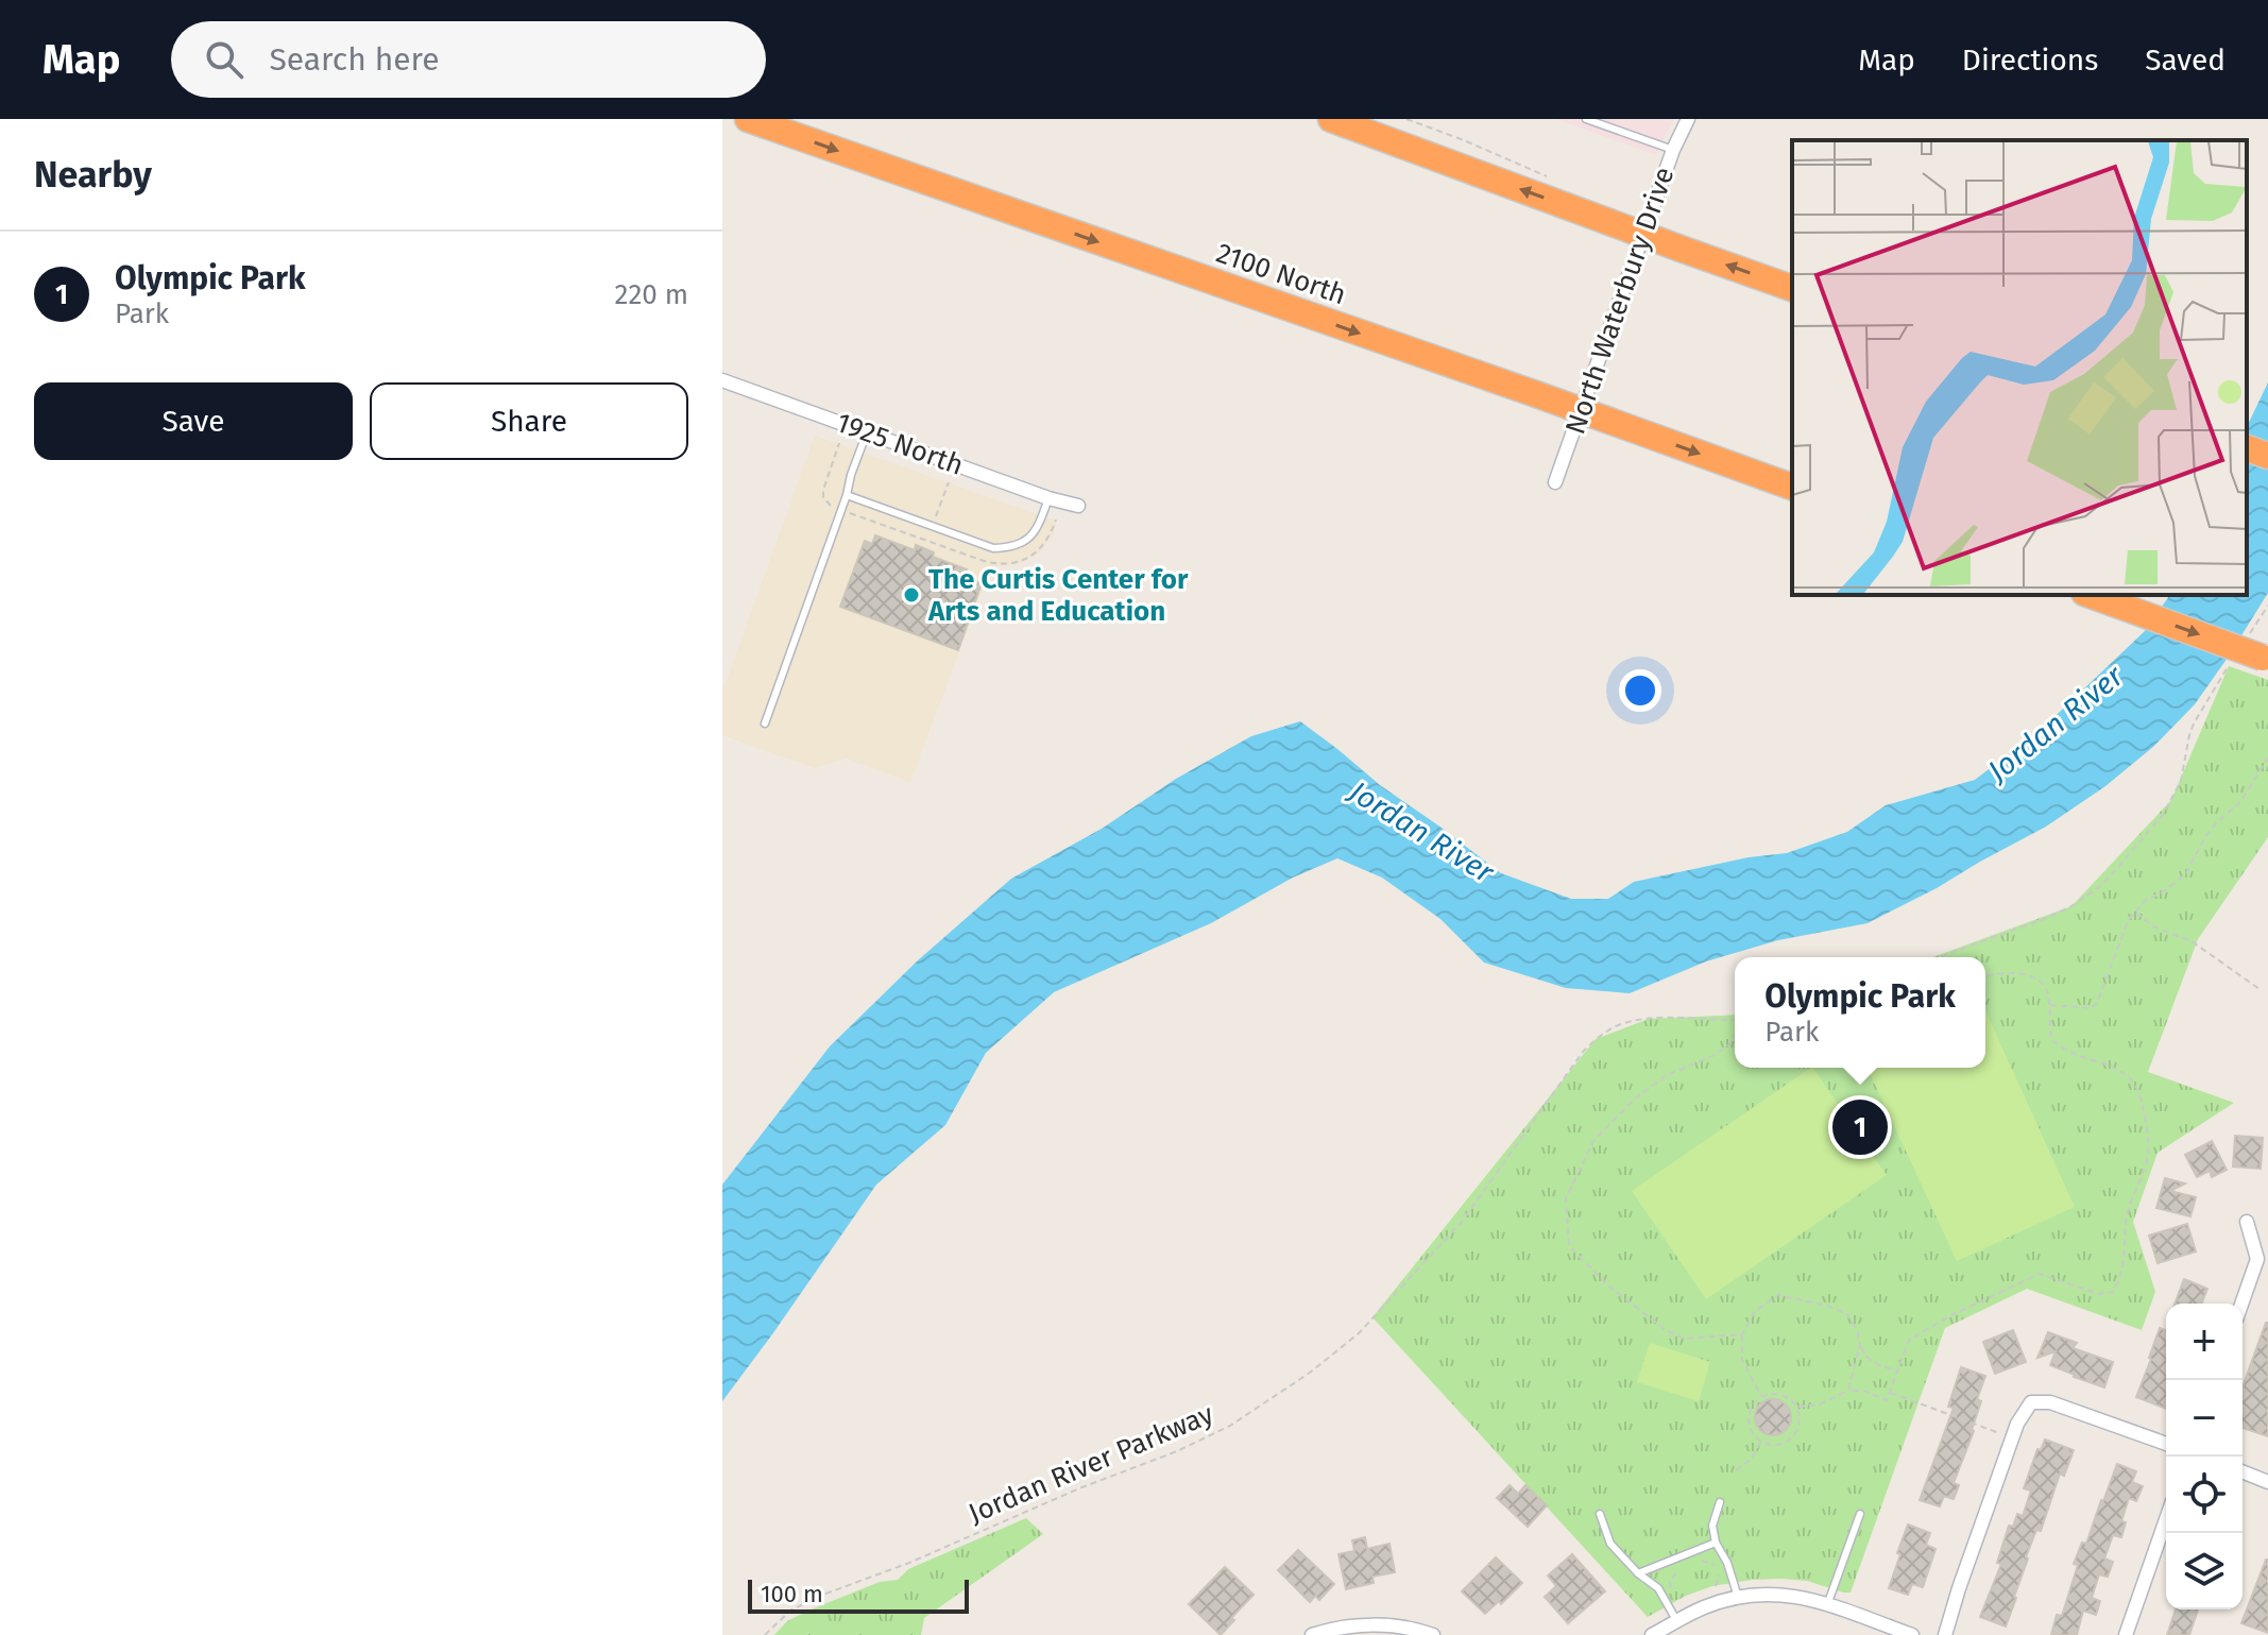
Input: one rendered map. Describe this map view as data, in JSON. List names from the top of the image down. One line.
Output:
{"streets":{"highway":["2100 North"],"street":["North Waterbury Drive","1925 North"],"path":["Jordan River Parkway"]},"water":["Jordan River"],"places":["The Curtis Center for Arts and Education"],"scale_bar":"100 m","page":{"header":"Map","search":"Search here","nav":["Map","Directions","Saved"],"heading":"Nearby","list":[{"mark":"1","name":"Olympic Park","note":"Park","value":"220 m"}],"buttons":["Save","Share"],"popup":["Olympic Park","Park"],"pins":"1","map_buttons":["+","−"],"scale":"100 m"}}
